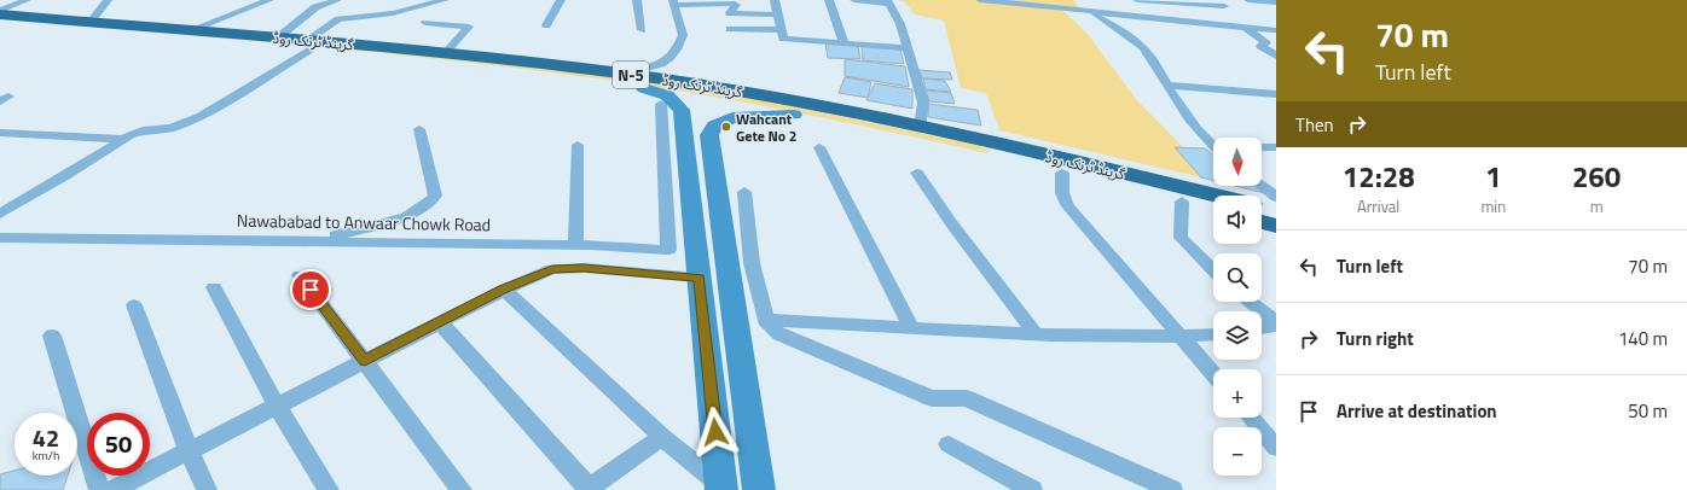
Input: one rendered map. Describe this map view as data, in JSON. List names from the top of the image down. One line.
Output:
{"streets":{"highway":["گرینڈ ٹرنک روڈ","N-5"],"street":["Nawababad to Anwaar Chowk Road"]},"crossings":[["گرینڈ ٹرنک روڈ","Nawababad to Anwaar Chowk Road"]],"places":["Wahcant Gete No 2"],"north":"bottom","page":{"turn":["70 m","Turn left"],"then":"Then","map_buttons":["+","−"],"eta":["12:28","Arrival","1","min","260","m"],"list":[{"name":"Turn left","value":"70 m"},{"name":"Turn right","value":"140 m"},{"name":"Arrive at destination","value":"50 m"}],"speed":"42 km/h","limit":"50"}}
